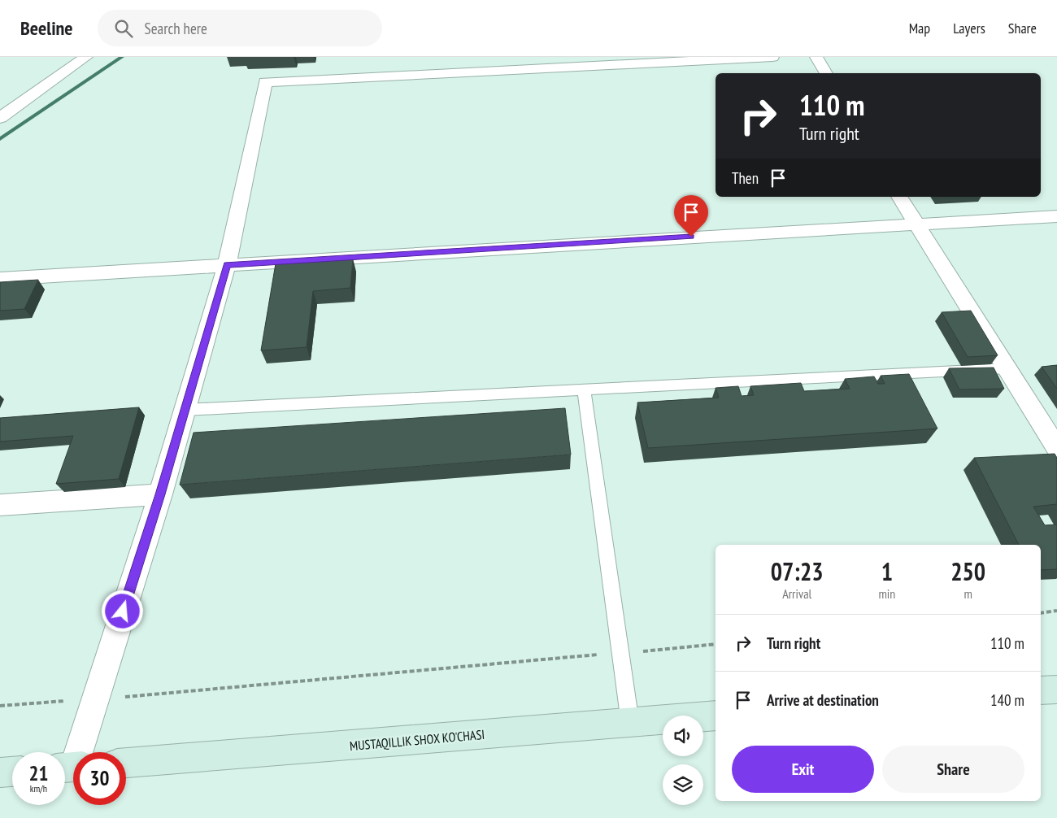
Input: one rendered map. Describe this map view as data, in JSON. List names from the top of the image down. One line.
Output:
{"streets":{"street":["MUSTAQILLIK SHOX KO'CHASI"]},"page":{"header":"Beeline","search":"Search here","nav":["Map","Layers","Share"],"turn":["110 m","Turn right"],"then":"Then","eta":["07:23","Arrival","1","min","250","m"],"list":[{"name":"Turn right","value":"110 m"},{"name":"Arrive at destination","value":"140 m"}],"buttons":["Exit","Share"],"speed":"21 km/h","limit":"30"}}
